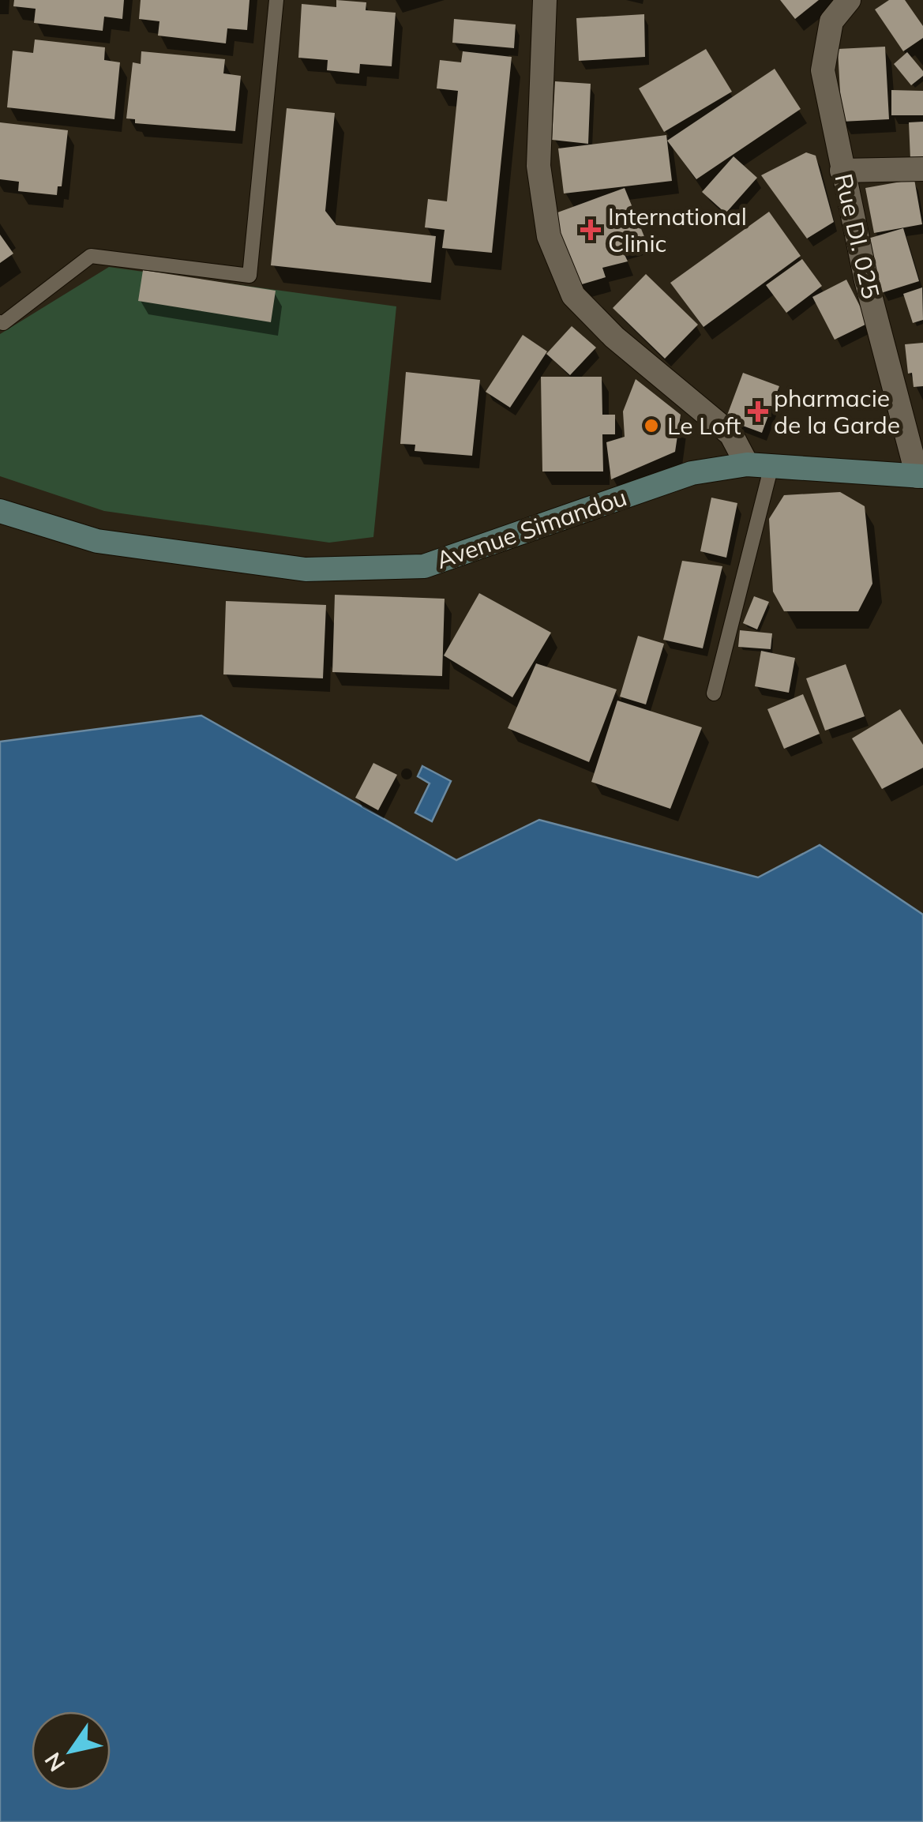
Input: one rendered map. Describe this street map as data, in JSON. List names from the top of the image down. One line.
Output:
{"streets":{"main road":["Avenue Simandou"],"street":["Rue DI. 025"]},"crossings":[["Rue DI. 025","Avenue Simandou"]],"places":{"health":["International Clinic","pharmacie de la Garde"],"other":["Le Loft"]},"north":"bottom left"}
